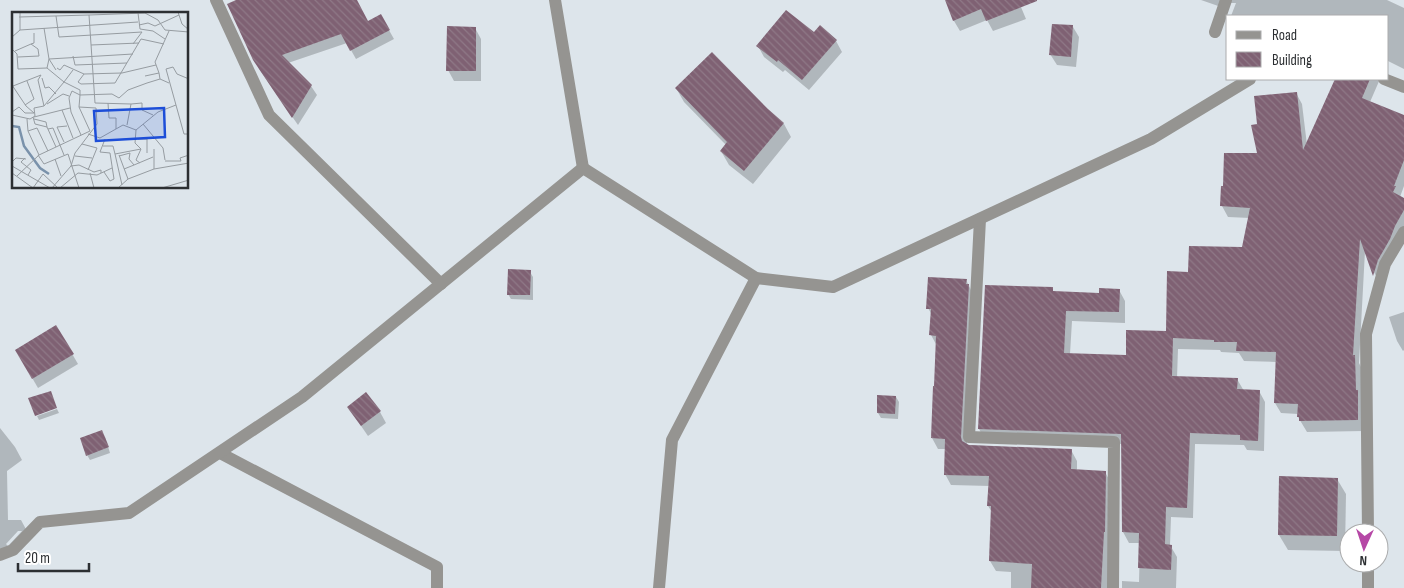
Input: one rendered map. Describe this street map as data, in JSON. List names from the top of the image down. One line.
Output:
{"legend":["Road","Building"],"scale_bar":"20 m","north":"bottom"}
